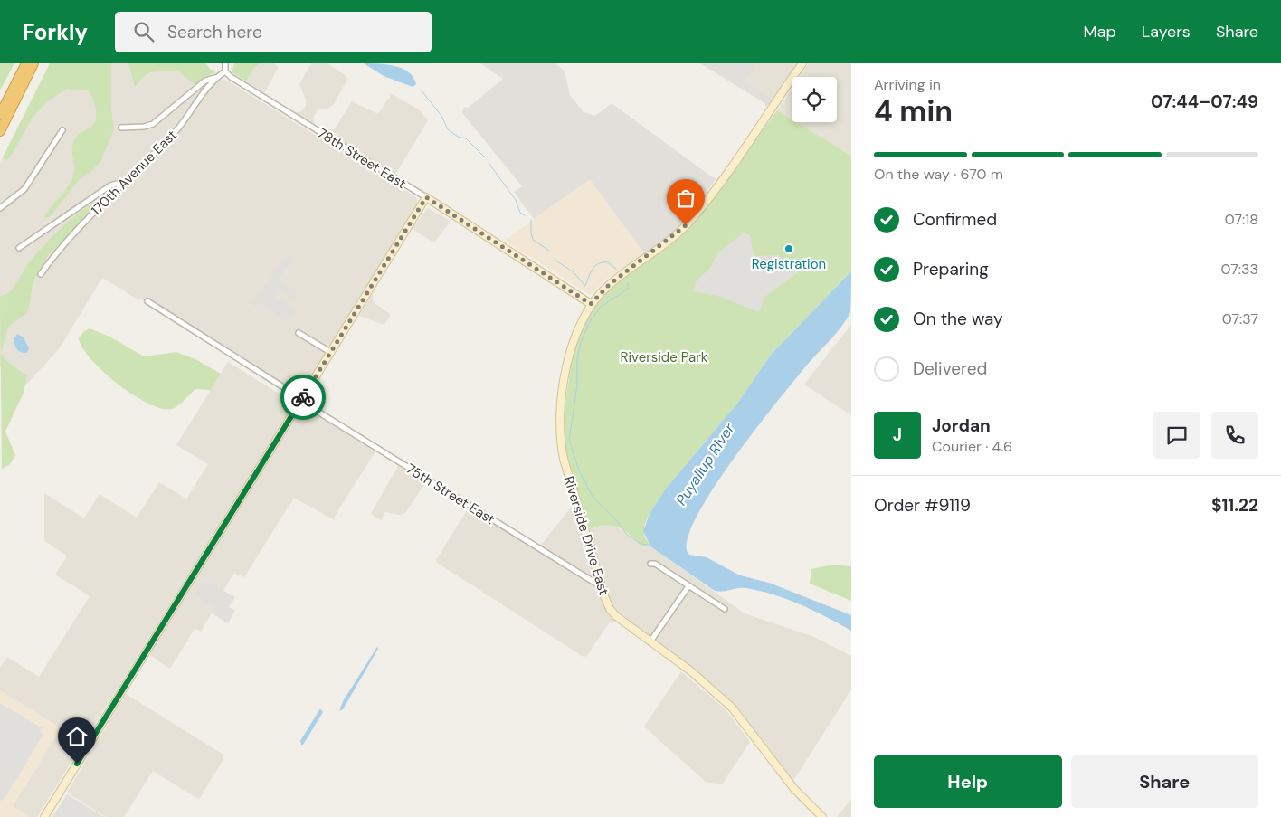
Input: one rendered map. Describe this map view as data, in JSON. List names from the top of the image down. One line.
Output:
{"streets":{"street":["78th Street East","170th Avenue East","75th Street East","Riverside Drive East"]},"crossings":[["78th Street East","170th Avenue East"],["78th Street East","Riverside Drive East"],["75th Street East","Riverside Drive East"]],"water":["Puyallup River"],"parks":["Riverside Park"],"places":["Registration"],"page":{"header":"Forkly","search":"Search here","nav":["Map","Layers","Share"],"heading":["4 min","Arriving in","07:44–07:49"],"panel":["Jordan","Courier · 4.6","Order #9119","$11.22"],"bar":"On the way · 670 m","list":[["Confirmed","07:18"],["Preparing","07:33"],["On the way","07:37"],"Delivered"],"round":"J","buttons":["Help","Share"]}}
